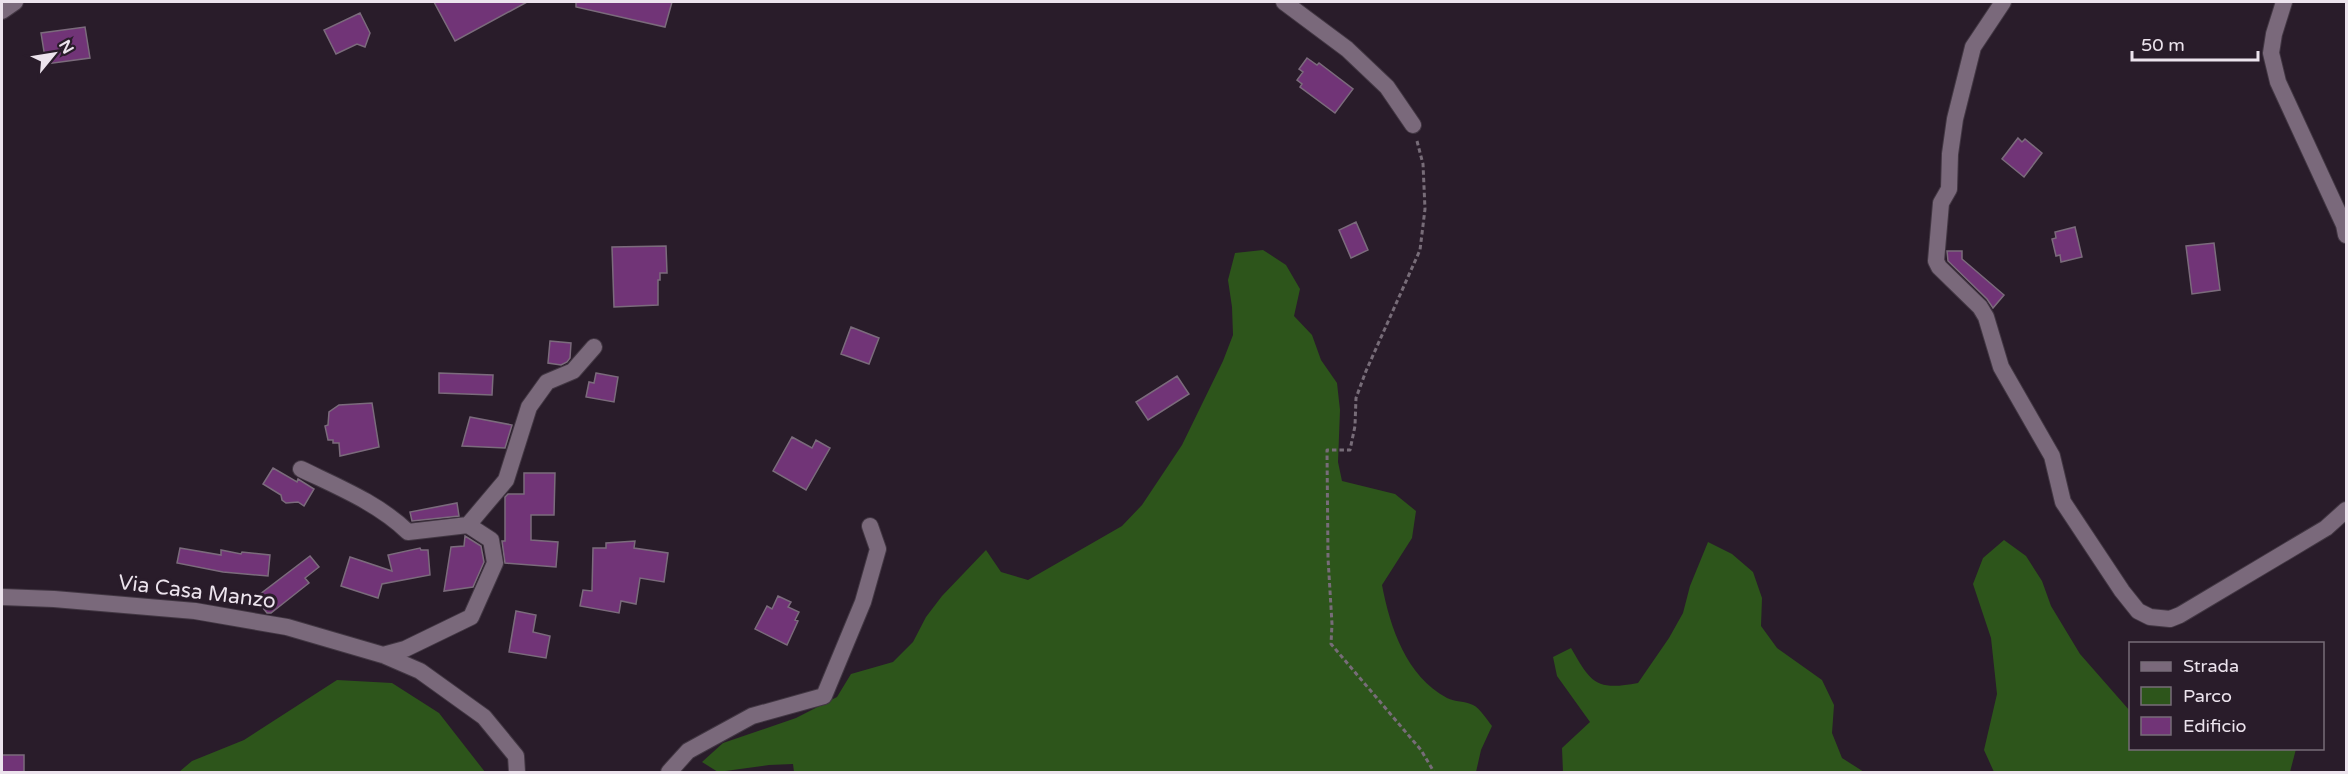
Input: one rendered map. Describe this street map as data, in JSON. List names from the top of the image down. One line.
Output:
{"streets":{"street":["Via Casa Manzo"]},"legend":["Strada","Parco","Edificio"],"scale_bar":"50 m","north":"top right"}
